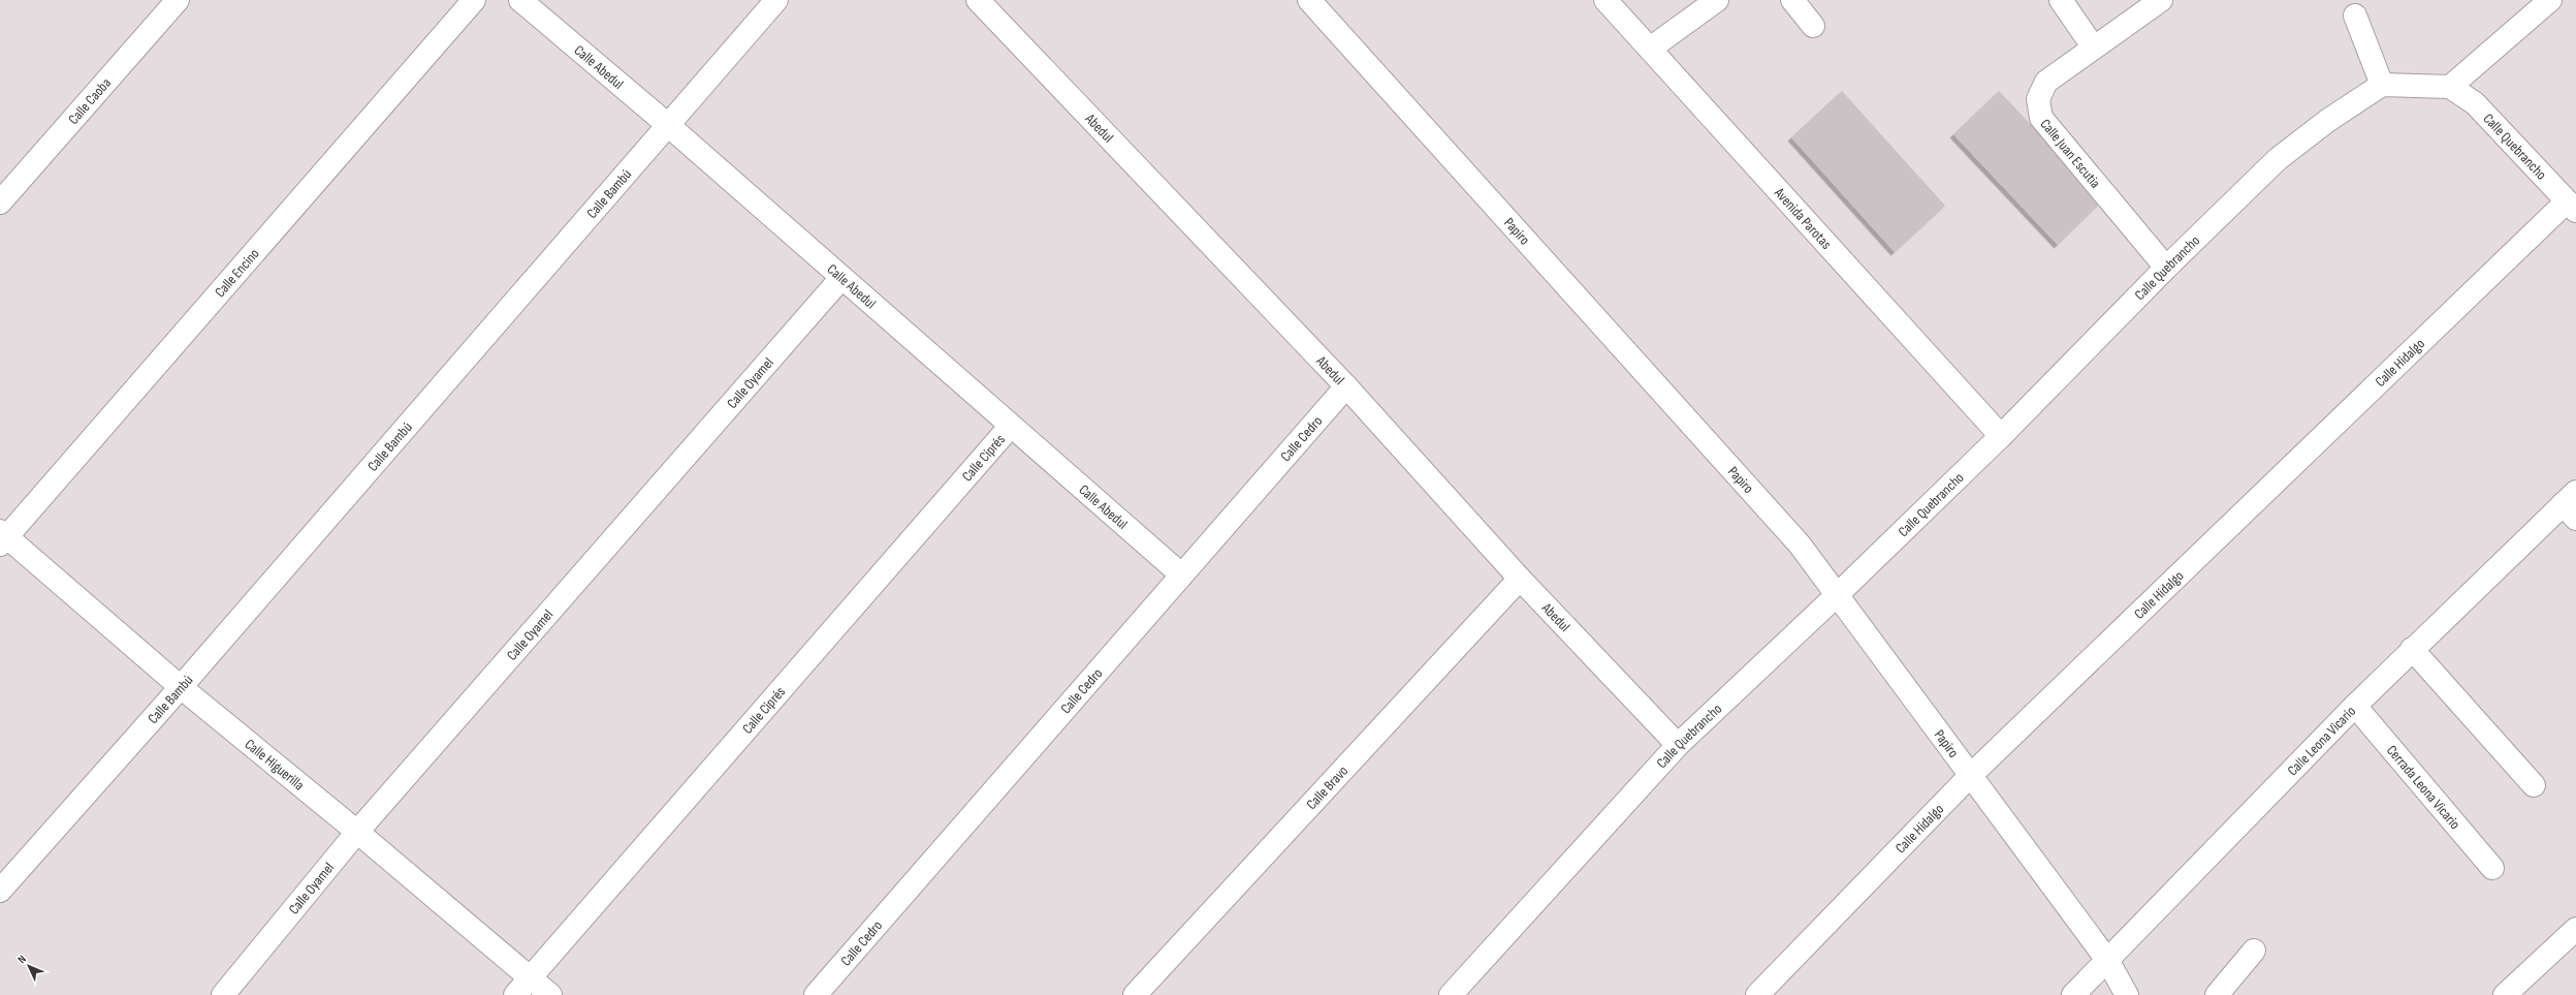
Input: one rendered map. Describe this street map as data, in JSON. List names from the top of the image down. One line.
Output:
{"streets":{"street":["Calle Abedul","Calle Caoba","Abedul","Calle Quebrancho","Calle Juan Escutia","Calle Bambú","Avenida Parotas","Papiro","Calle Encino","Calle Hidalgo","Calle Oyamel","Calle Cedro","Calle Ciprés","Calle Leona Vicario","Calle Higuerilla","Calle Bravo","Cerrada Leona Vicario"]},"crossings":[["Calle Abedul","Calle Bambú"],["Calle Abedul","Calle Oyamel"],["Calle Abedul","Calle Cedro"],["Calle Abedul","Calle Ciprés"],["Abedul","Calle Quebrancho"],["Abedul","Calle Cedro"],["Abedul","Calle Bravo"],["Calle Quebrancho","Calle Juan Escutia"],["Calle Quebrancho","Avenida Parotas"],["Calle Quebrancho","Papiro"],["Calle Quebrancho","Calle Hidalgo"],["Calle Bambú","Calle Higuerilla"],["Papiro","Calle Hidalgo"],["Papiro","Calle Leona Vicario"],["Calle Encino","Calle Higuerilla"],["Calle Oyamel","Calle Higuerilla"],["Calle Ciprés","Calle Higuerilla"],["Calle Leona Vicario","Cerrada Leona Vicario"]],"north":"top left"}
